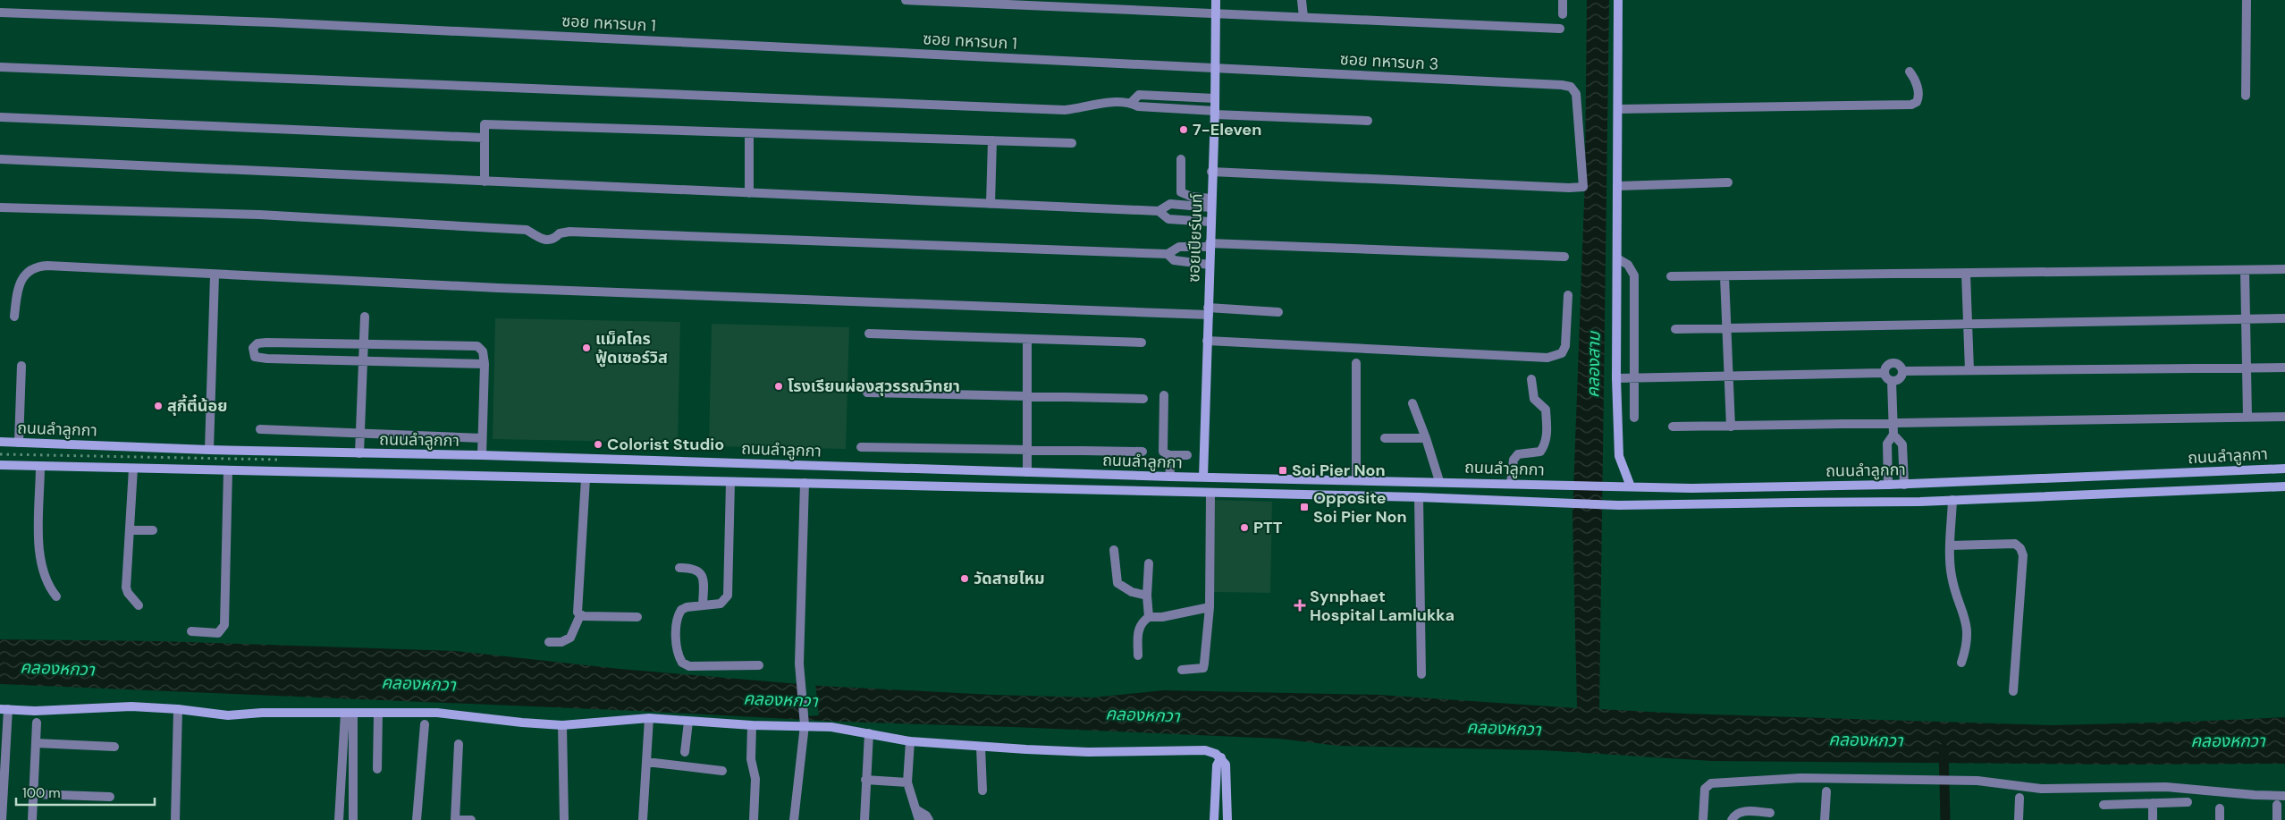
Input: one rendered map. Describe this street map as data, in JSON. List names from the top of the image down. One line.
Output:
{"streets":{"main road":["ซอยเปียร์นนท์","ถนนลำลูกกา"],"street":["ซอย ทหารบก 1","ซอย ทหารบก 3"]},"crossings":[["ซอย ทหารบก 1","ซอย ทหารบก 3"],["ซอย ทหารบก 1","ซอยเปียร์นนท์"],["ซอย ทหารบก 3","ซอยเปียร์นนท์"],["ซอยเปียร์นนท์","ถนนลำลูกกา"]],"water":["คลองสาม","คลองหกวา"],"places":{"other":["7-Eleven","แม็คโคร ฟู้ดเซอร์วิส","โรงเรียนผ่องสุวรรณวิทยา","สุกี้ตี๋น้อย","Colorist Studio","PTT","วัดสายไหม"],"transit":["Soi Pier Non","Opposite Soi Pier Non"],"health":["Synphaet Hospital Lamlukka"]},"scale_bar":"100 m"}
